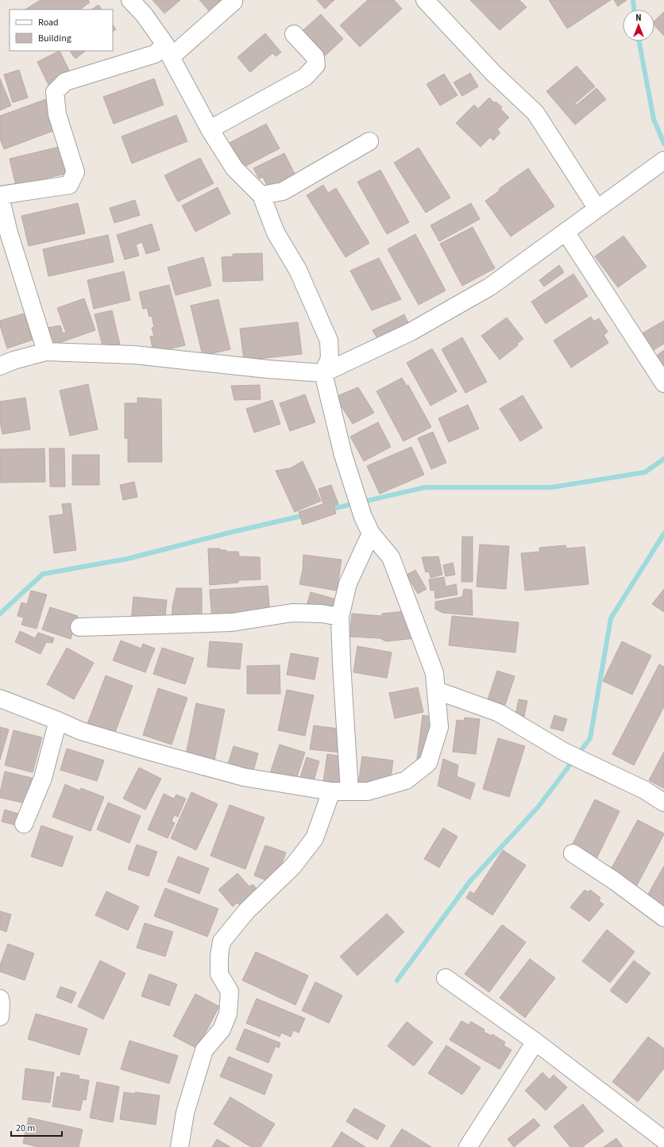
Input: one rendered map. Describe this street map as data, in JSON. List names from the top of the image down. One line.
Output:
{"legend":["Road","Building"],"scale_bar":"20 m","north":"top"}
